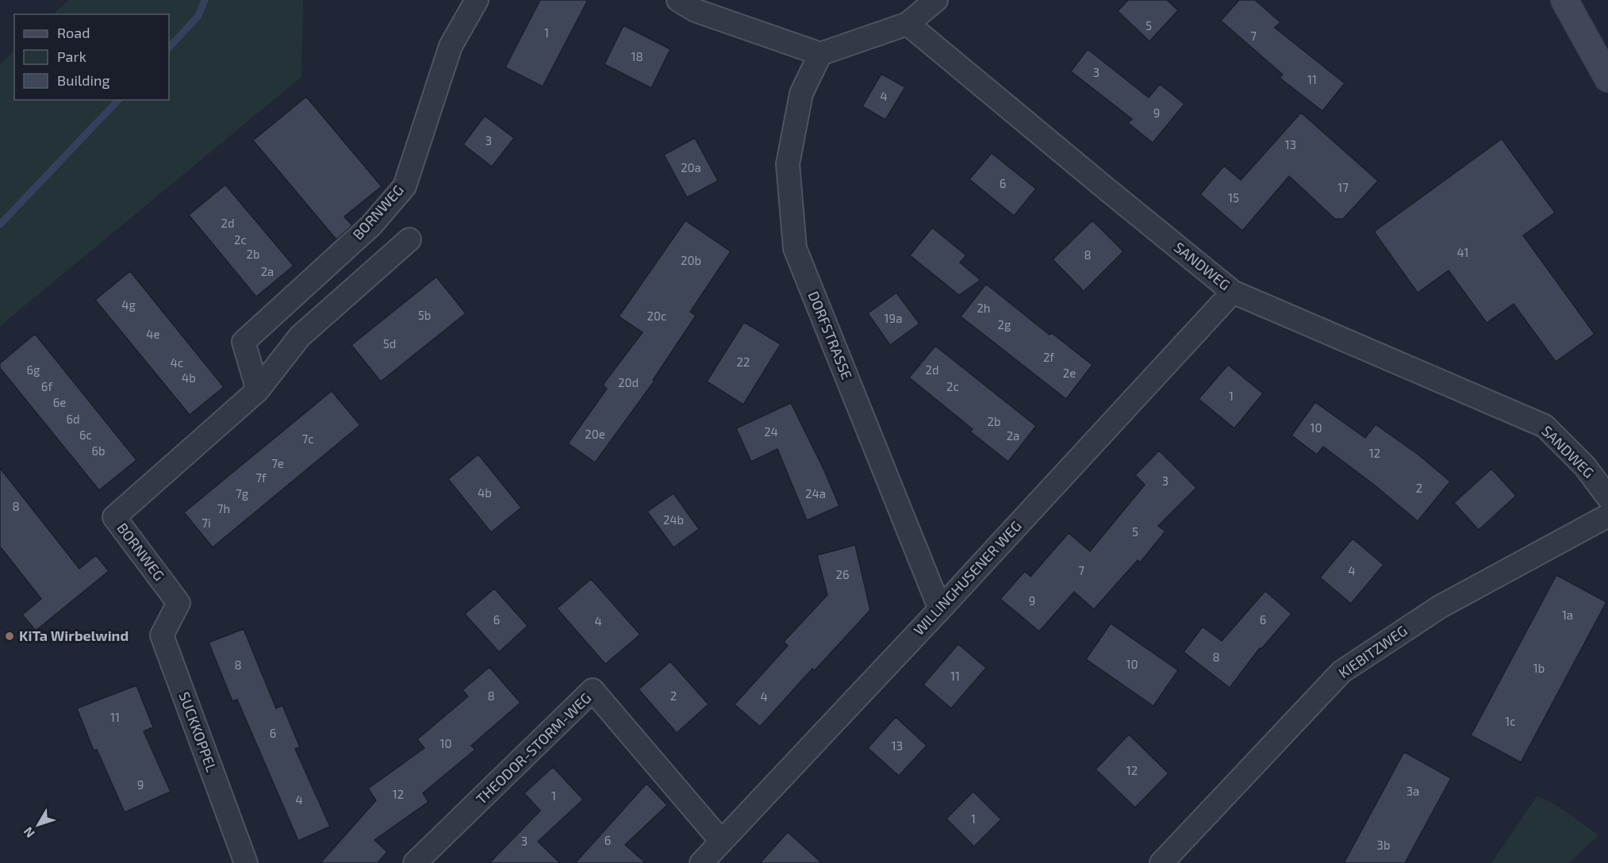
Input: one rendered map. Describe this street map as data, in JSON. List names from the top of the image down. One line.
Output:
{"streets":{"street":["BORNWEG","SANDWEG","DORFSTRASSE","WILLINGHUSENER WEG","KIEBITZWEG","SUCKKOPPEL","THEODOR-STORM-WEG"]},"crossings":[["BORNWEG","SUCKKOPPEL"],["SANDWEG","WILLINGHUSENER WEG"],["DORFSTRASSE","WILLINGHUSENER WEG"],["WILLINGHUSENER WEG","THEODOR-STORM-WEG"]],"places":["KiTa Wirbelwind"],"house_numbers":["5","1","7","18","3","11","4","9","3","13","20a","6","17","15","2d","2c","41","2b","8","20b","2a","4g","2h","5b","20c","19a","2g","4e","5d","2f","22","4c","6g","2d","2e","4b","20d","6f","2c","1","6e","6d","2b","10","24","20e","6c","2a","7c","6b","12","7e","7f","3","2","4b","7g","24a","8","7h","24b","7i","5","7","4","26","9","1a","6","6","4","8","10","8","1b","11","8","2","4","11","1c","6","10","13","12","9","3a","12","1","4","1","6","3","3b"],"legend":["Road","Park","Building"],"north":"bottom left"}
